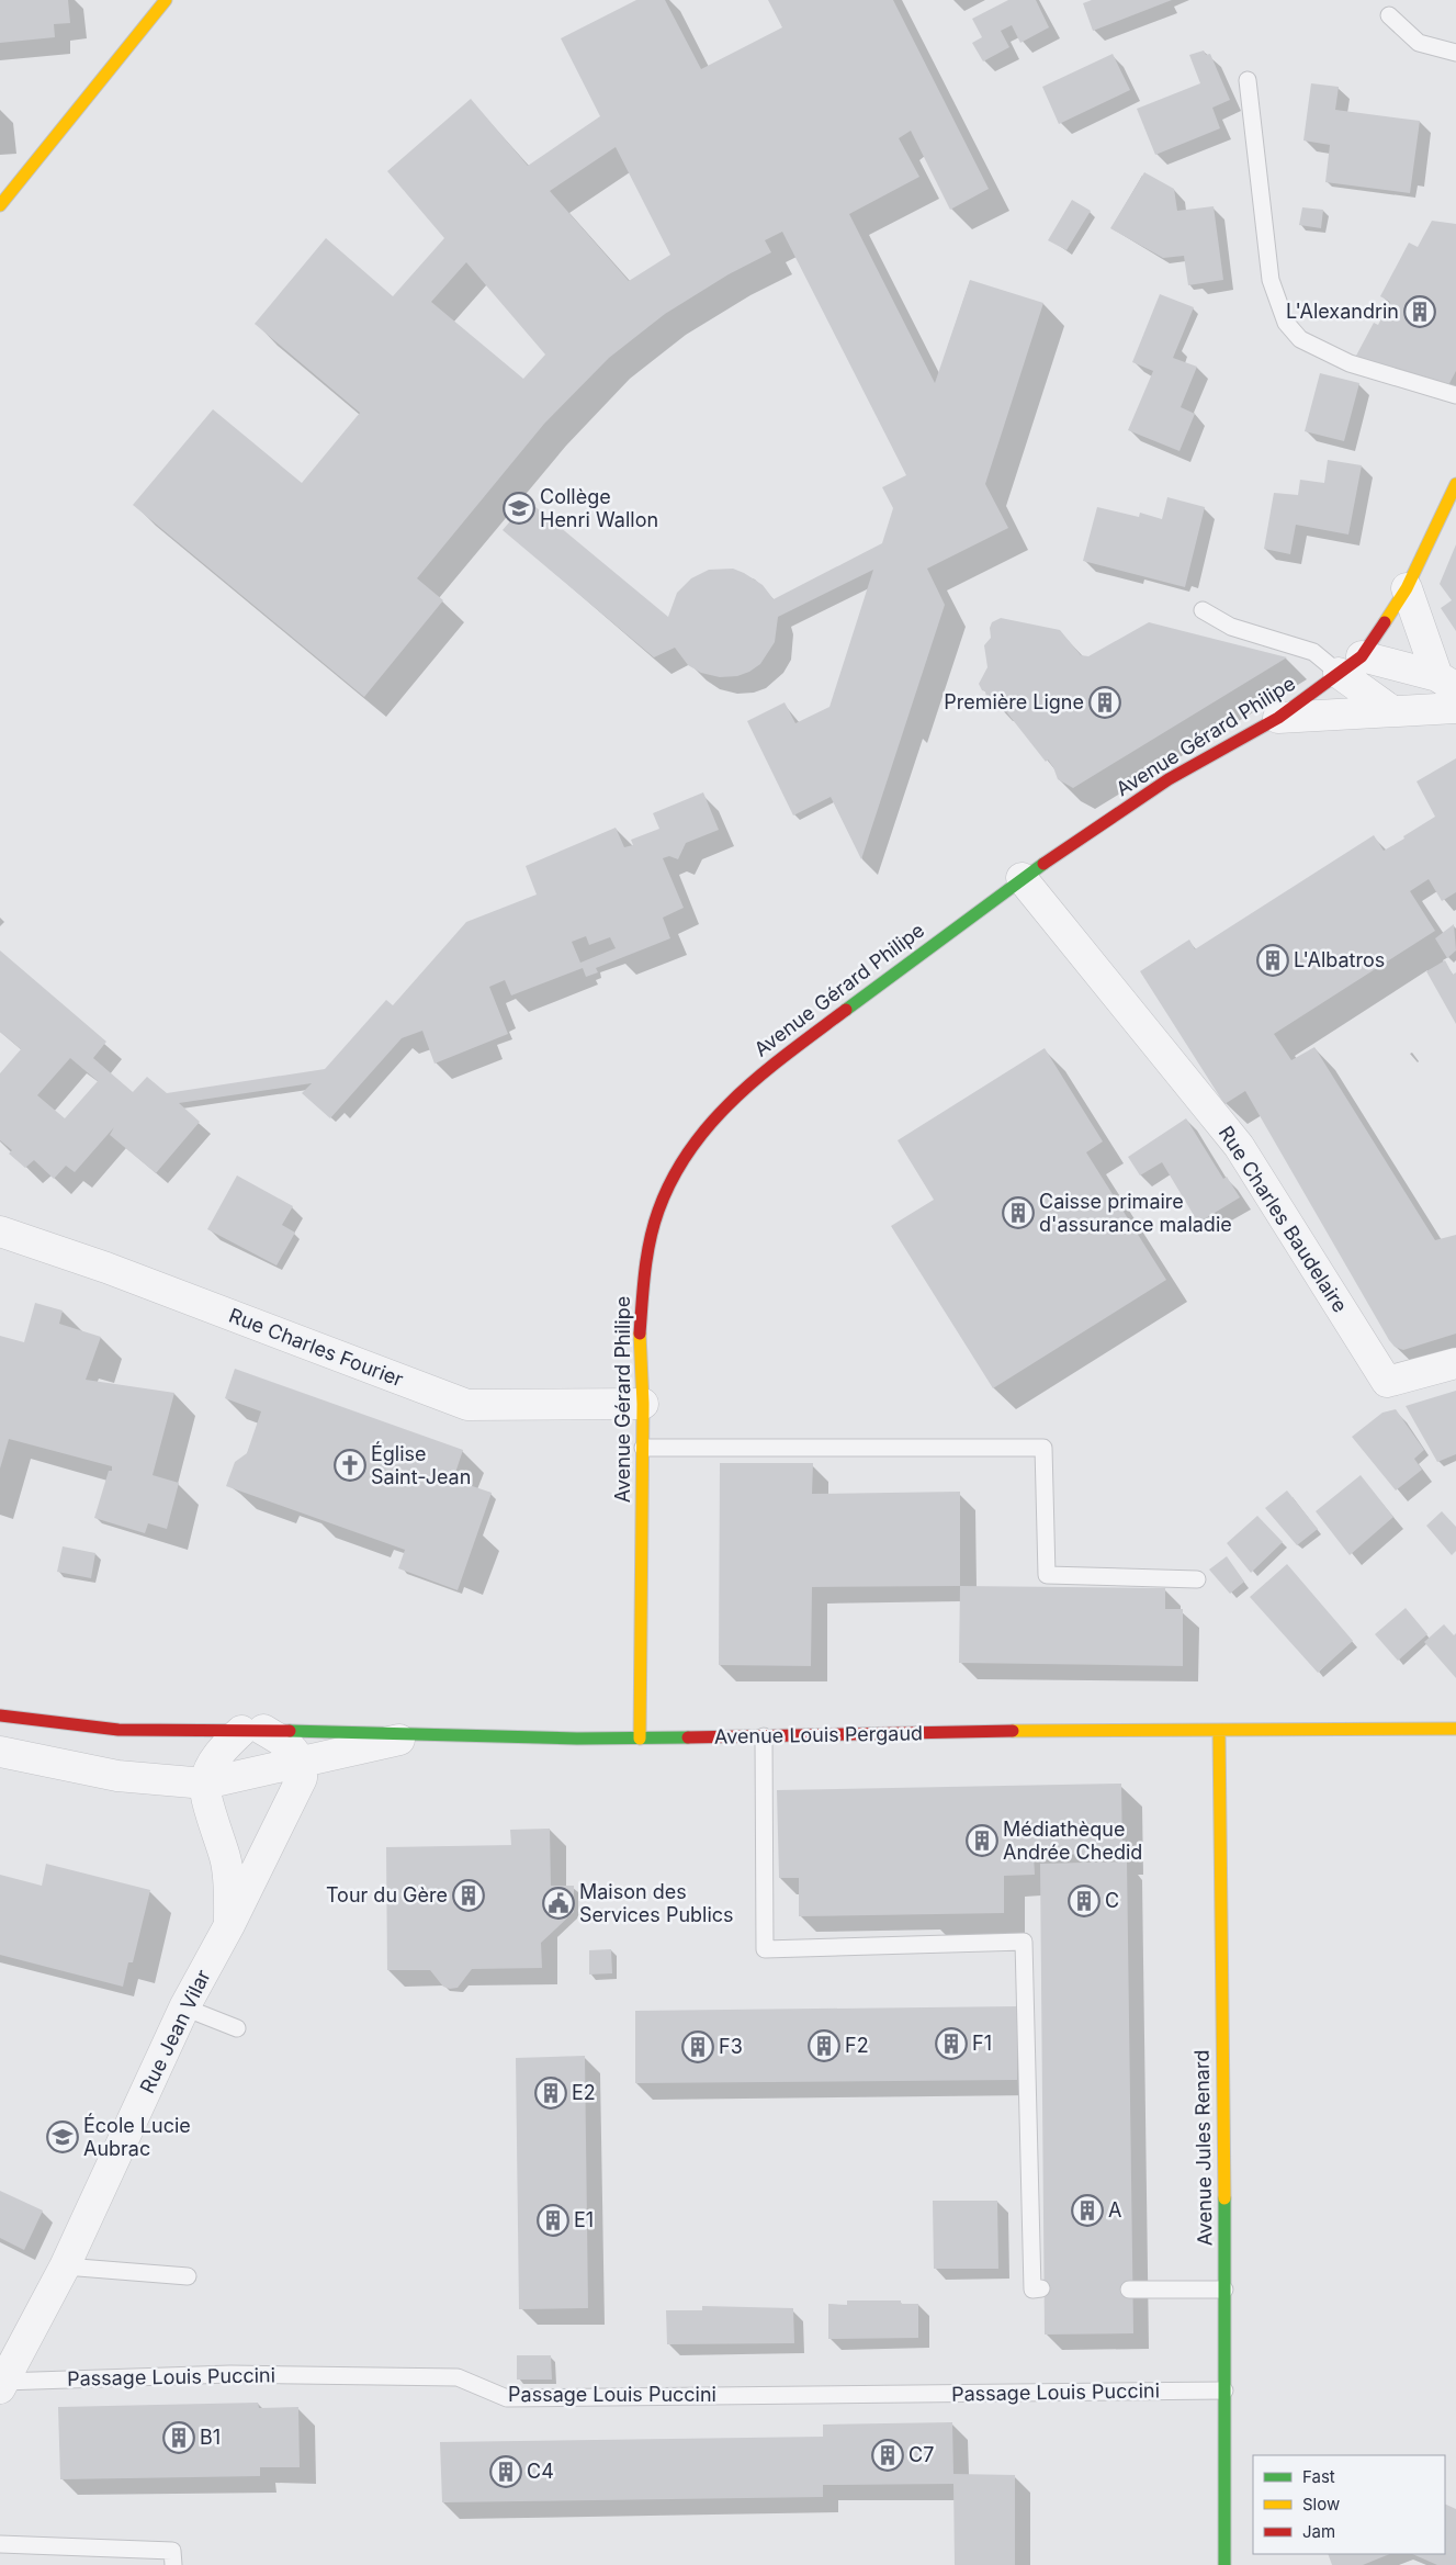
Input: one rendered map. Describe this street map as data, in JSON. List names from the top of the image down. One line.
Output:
{"streets":{"street":["Avenue Gérard Philipe","Rue Charles Baudelaire","Rue Charles Fourier","Avenue Louis Pergaud","Rue Jean Vilar","Avenue Jules Renard"],"lane":["Passage Louis Puccini"]},"crossings":[["Avenue Gérard Philipe","Rue Charles Baudelaire"],["Avenue Gérard Philipe","Rue Charles Fourier"],["Avenue Gérard Philipe","Avenue Louis Pergaud"],["Avenue Louis Pergaud","Rue Jean Vilar"],["Avenue Louis Pergaud","Avenue Jules Renard"],["Rue Jean Vilar","Passage Louis Puccini"],["Avenue Jules Renard","Passage Louis Puccini"]],"places":{"building":["L'Alexandrin","Première Ligne","L'Albatros","Caisse primaire d'assurance maladie","Médiathèque Andrée Chedid","Tour du Gère","C","F1","F2","F3","E2","A","E1","B1","C7","C4"],"school or university":["Collège Henri Wallon","École Lucie Aubrac"],"church":["Église Saint-Jean"],"public building":["Maison des Services Publics"]},"legend":["Fast","Slow","Jam"]}
